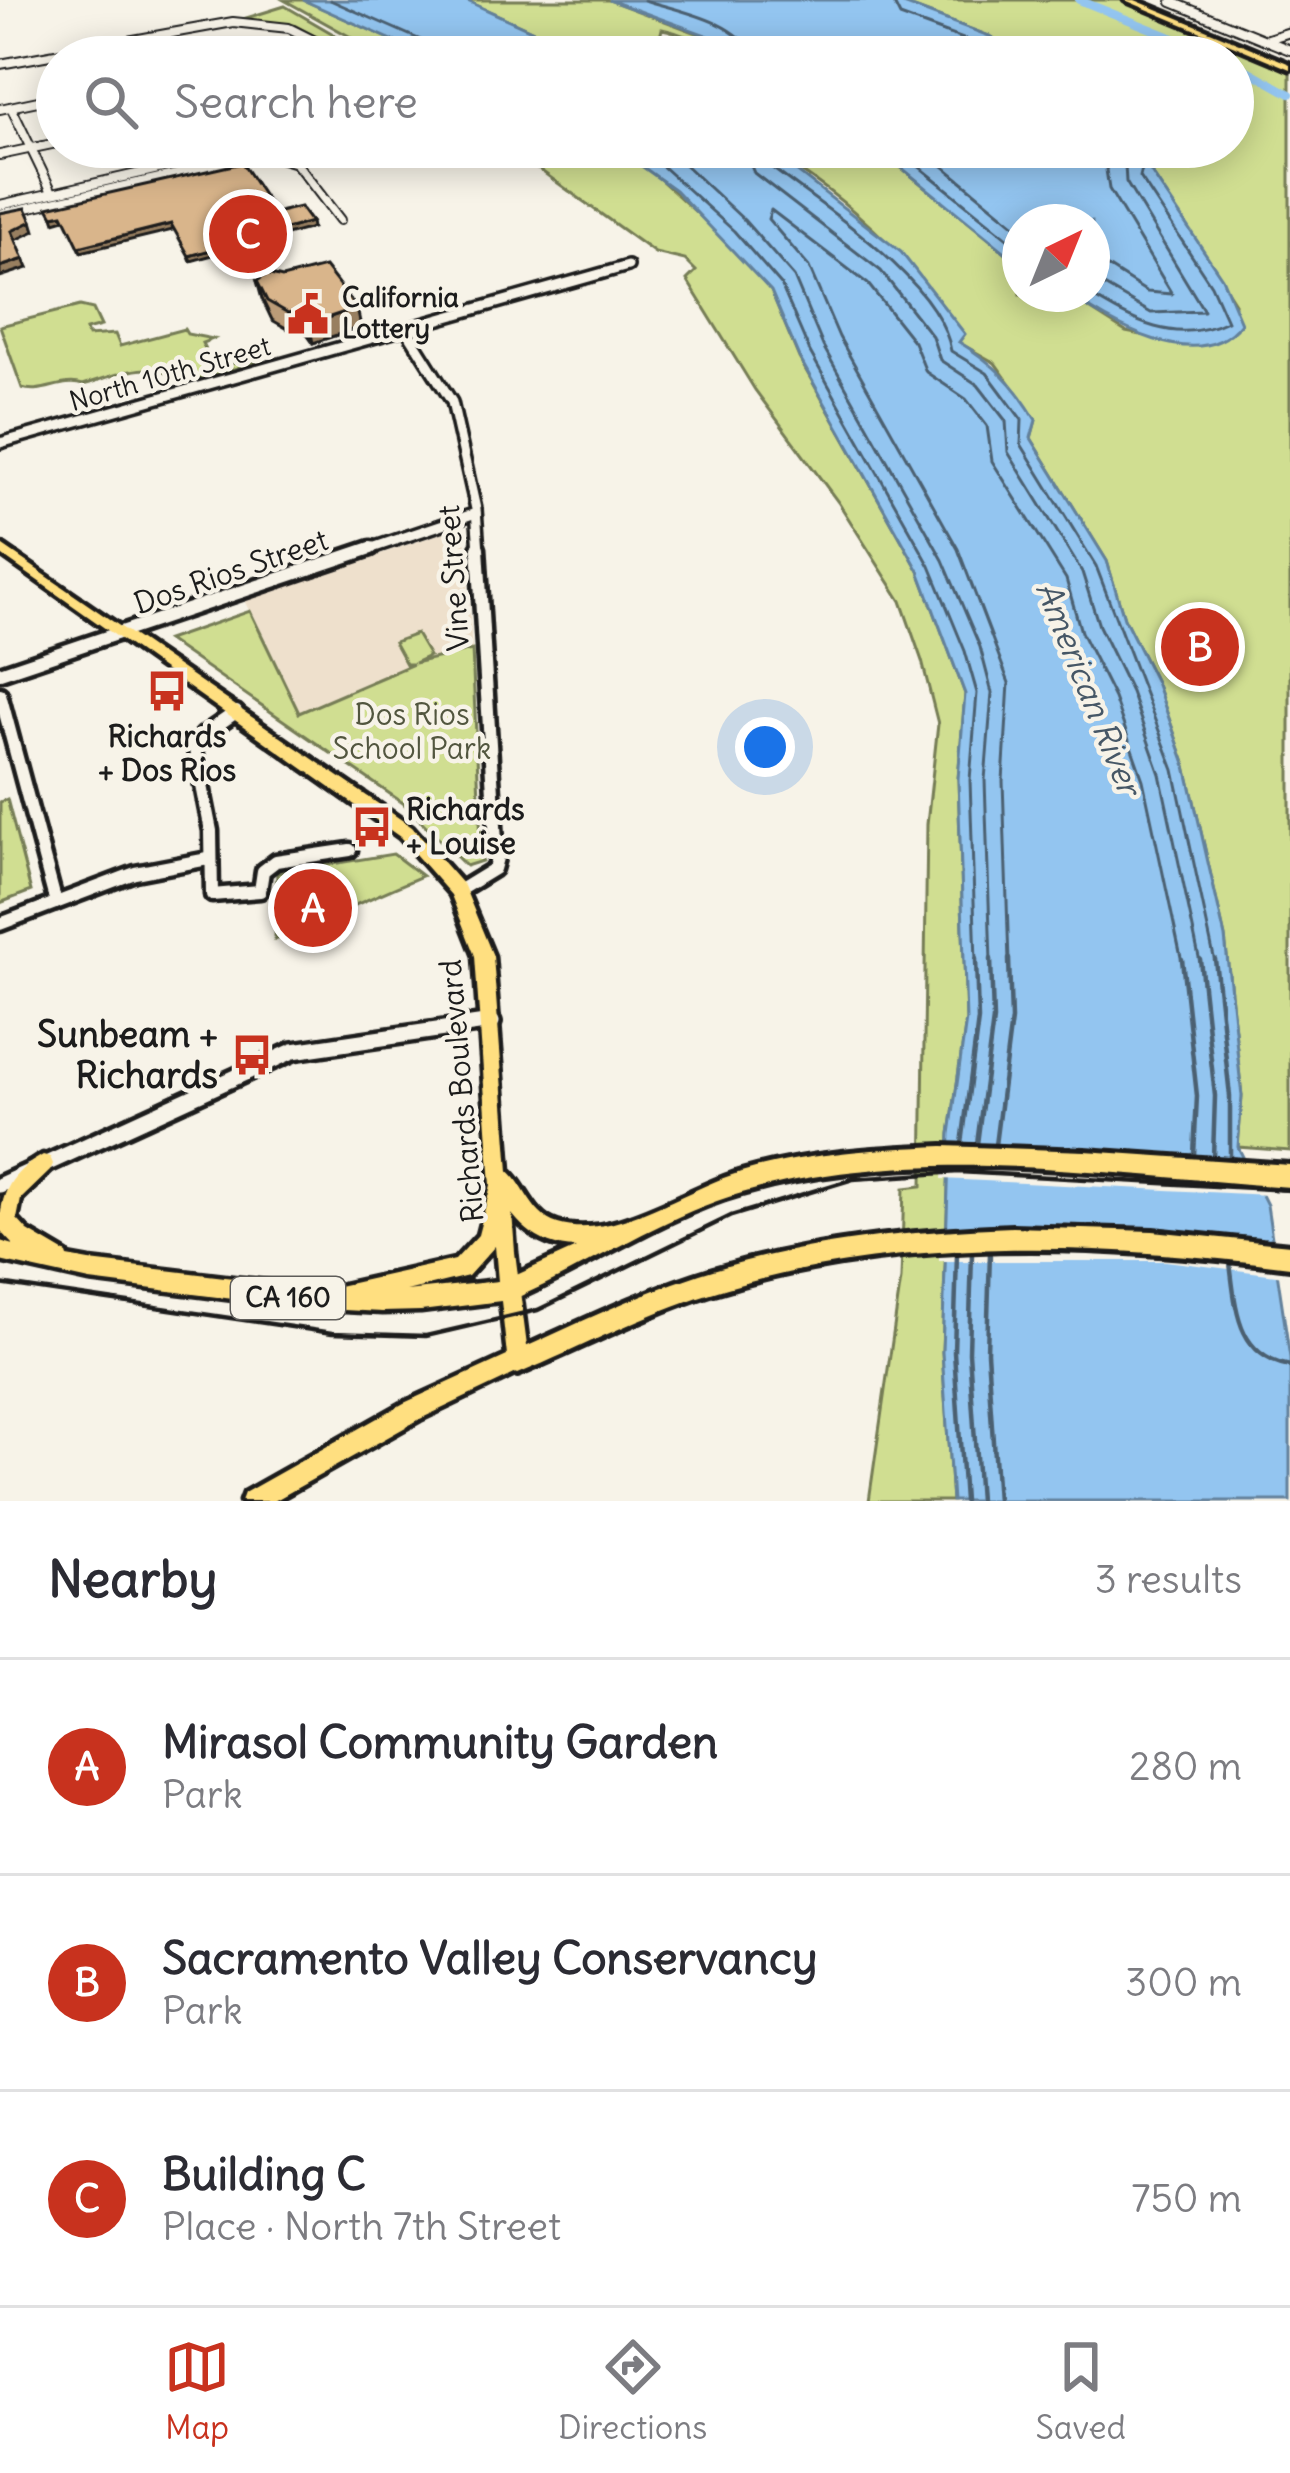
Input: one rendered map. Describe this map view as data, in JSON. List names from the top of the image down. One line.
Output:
{"streets":{"highway":["CA 160"],"main road":["Richards Boulevard"],"street":["North 10th Street","Dos Rios Street","Vine Street"]},"crossings":[["North 10th Street","Vine Street"],["Dos Rios Street","Vine Street"],["Dos Rios Street","Richards Boulevard"],["Vine Street","Richards Boulevard"],["Richards Boulevard","CA 160"]],"water":["American River"],"parks":["Dos Rios School Park"],"places":{"public building":["California Lottery"],"bus stop":["Richards + Dos Rios","Richards + Louise","Sunbeam + Richards"]},"north":"top right","page":{"search":"Search here","pins":["C","B","A"],"heading":["Nearby","3 results"],"list":[{"mark":"A","name":"Mirasol Community Garden","note":"Park","value":"280 m"},{"mark":"B","name":"Sacramento Valley Conservancy","note":"Park","value":"300 m"},{"mark":"C","name":"Building C","note":"Place · North 7th Street","value":"750 m"}],"nav":["Map","Directions","Saved"]}}
